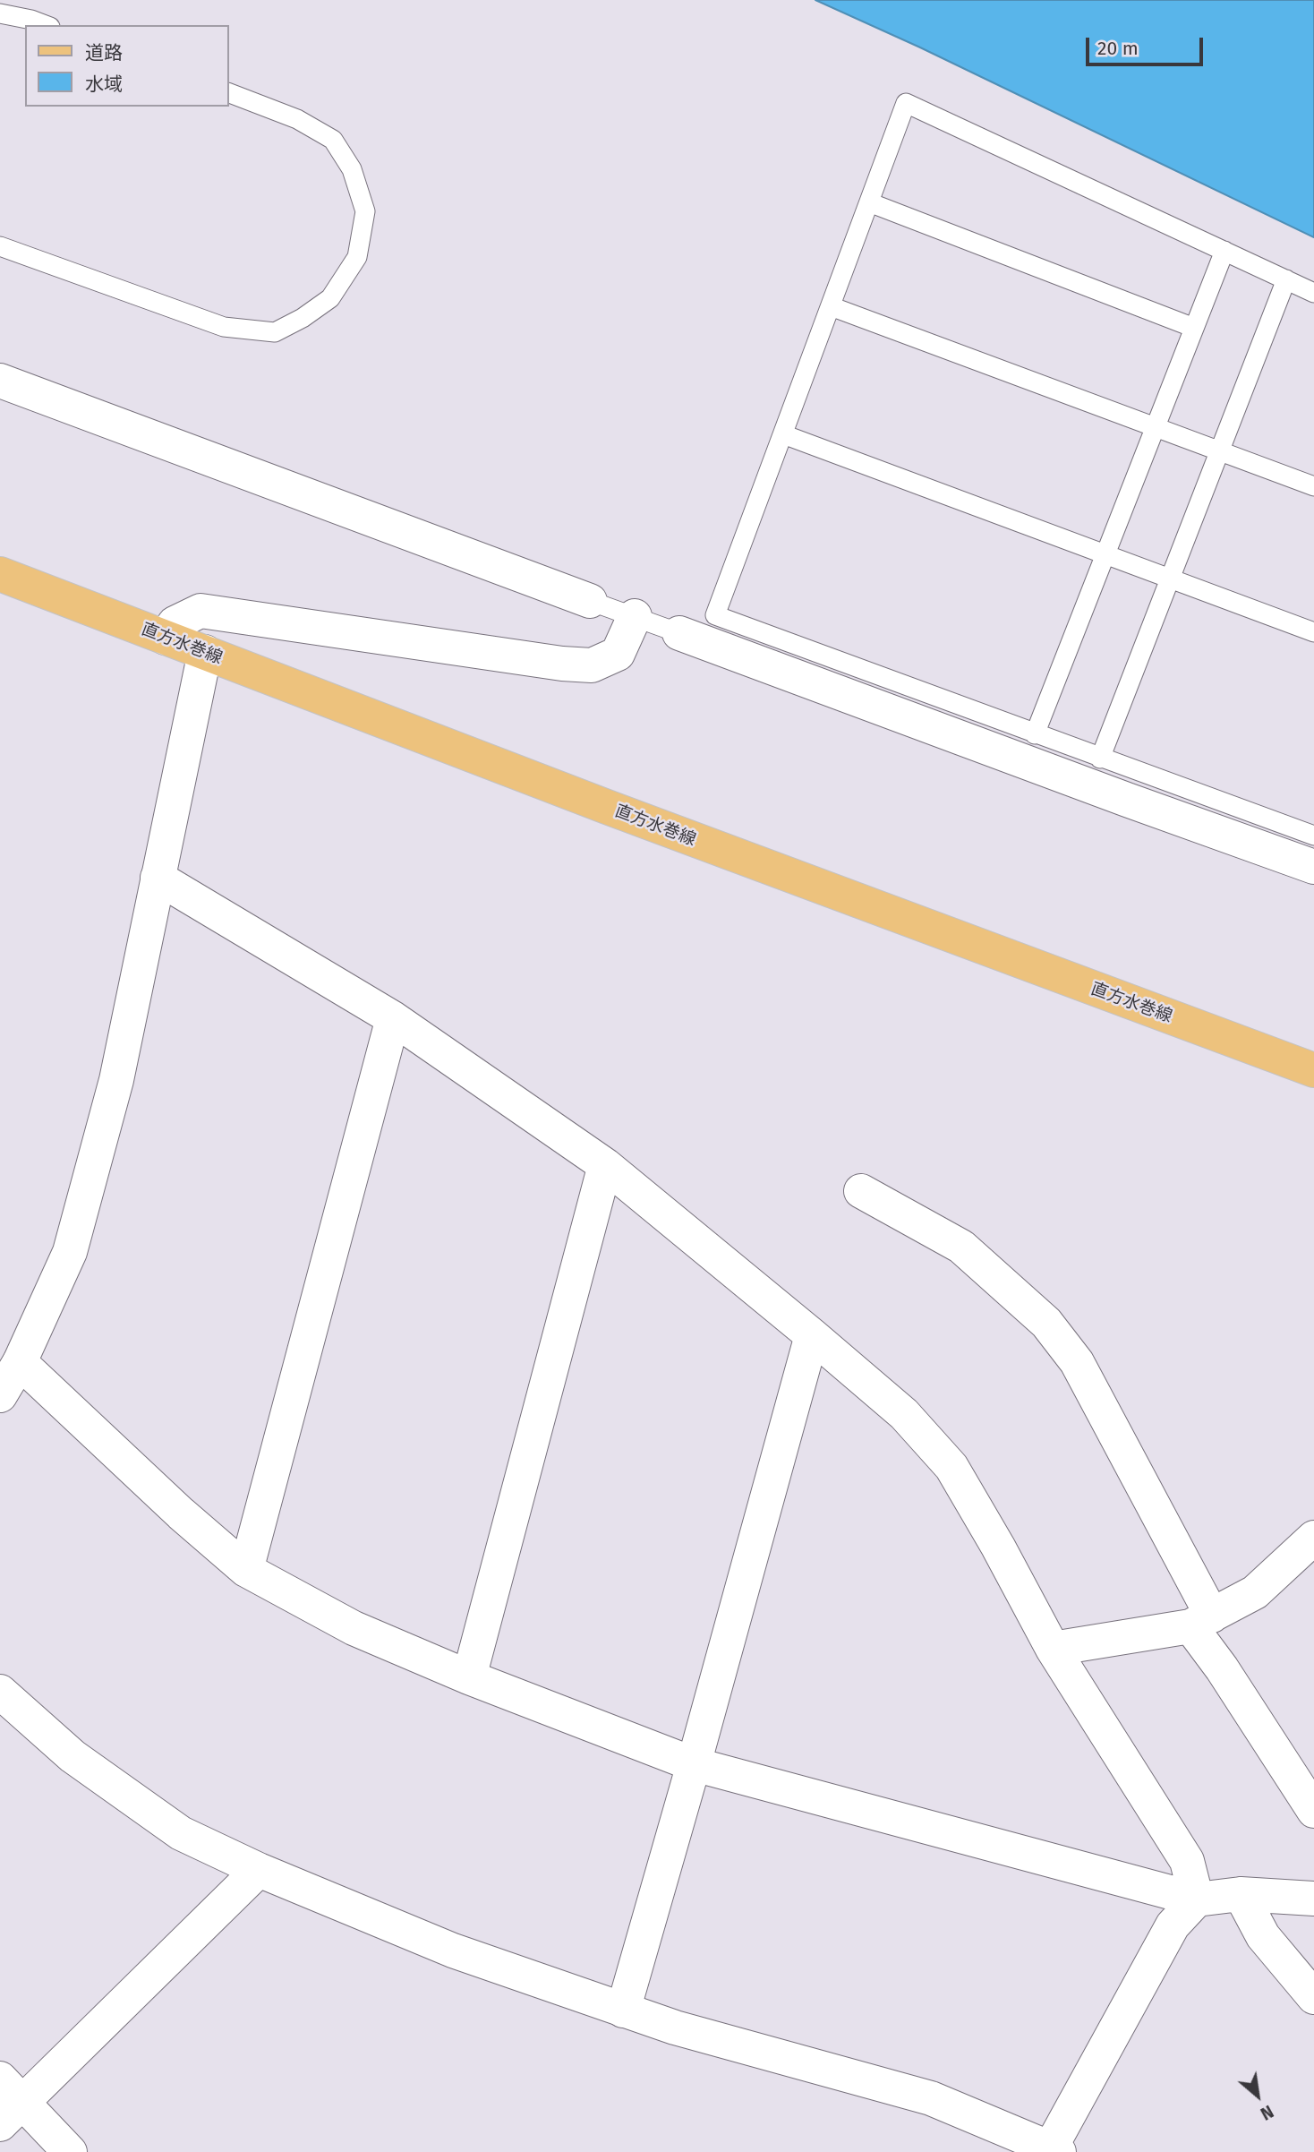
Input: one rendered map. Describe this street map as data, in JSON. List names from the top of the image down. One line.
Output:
{"streets":{"main road":["直方水巻線"]},"legend":["道路","水域"],"scale_bar":"20 m","north":"bottom right"}
